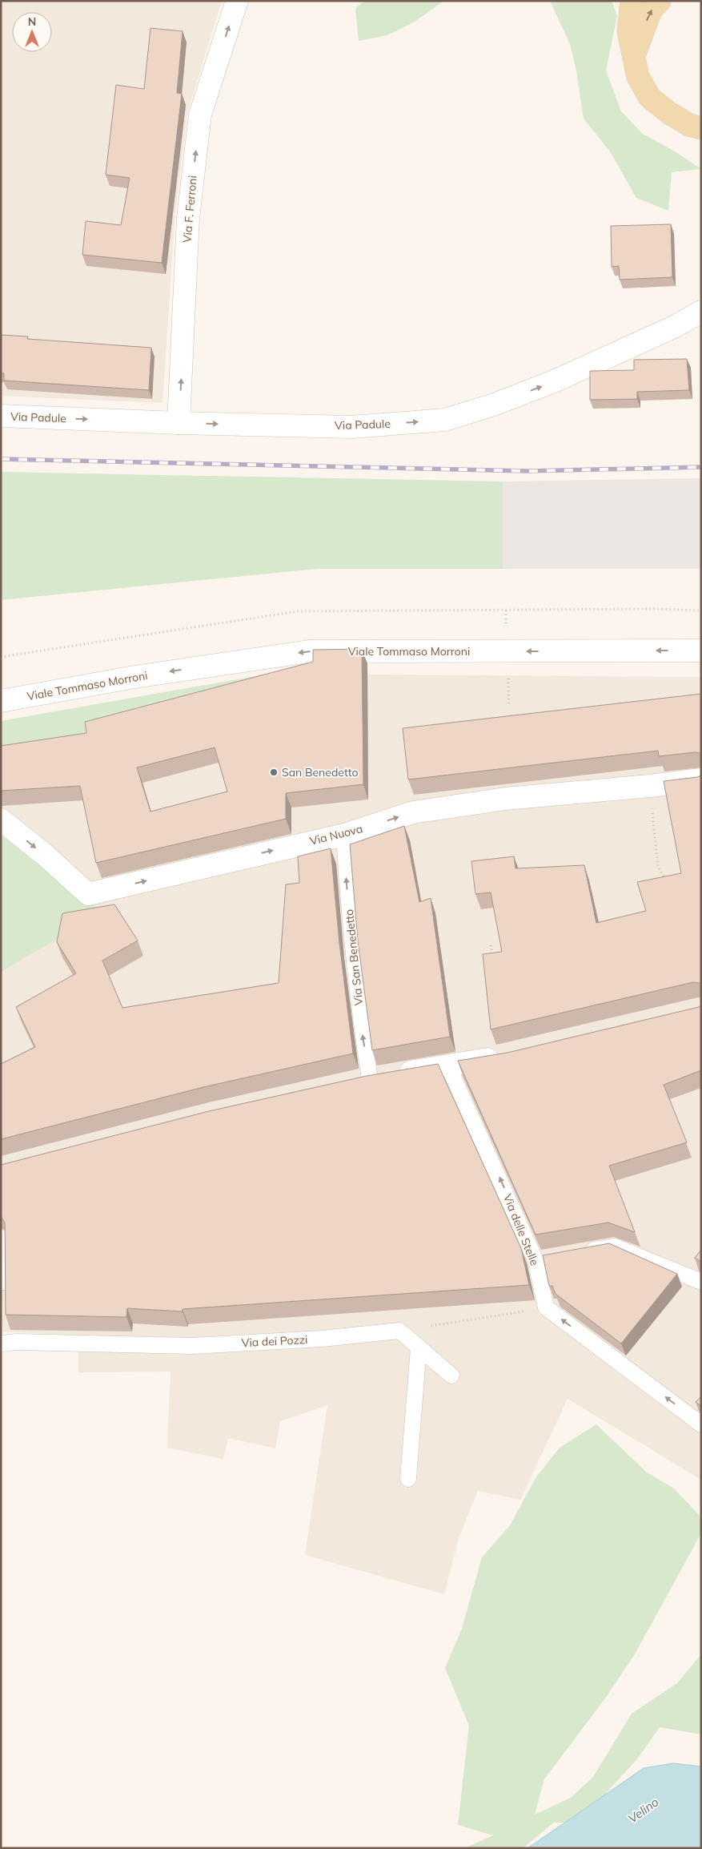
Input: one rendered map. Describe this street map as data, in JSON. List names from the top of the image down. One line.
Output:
{"streets":{"street":["Via F. Ferroni","Via Padule","Viale Tommaso Morroni","Via Nuova"],"lane":["Via San Benedetto","Via delle Stelle","Via dei Pozzi"]},"crossings":[["Via F. Ferroni","Via Padule"],["Via Nuova","Via San Benedetto"]],"one_way":["Via F. Ferroni","Via Padule","Viale Tommaso Morroni","Via Nuova","Via San Benedetto","Via delle Stelle"],"water":["Velino"],"places":["San Benedetto"],"north":"top"}
